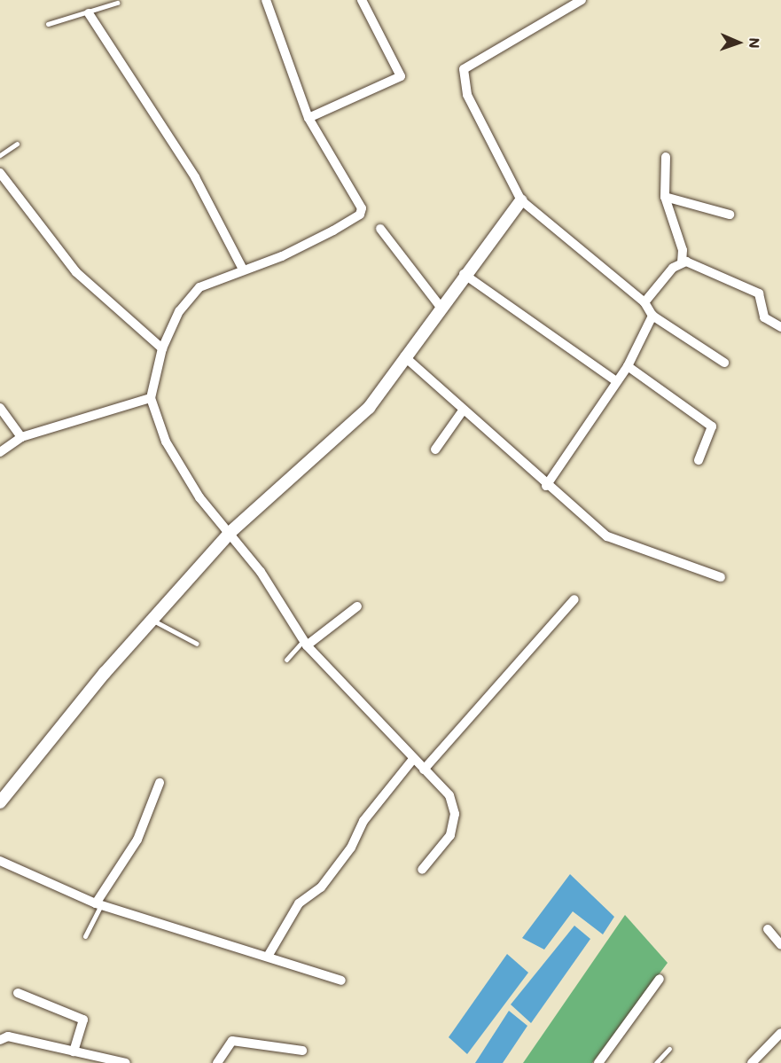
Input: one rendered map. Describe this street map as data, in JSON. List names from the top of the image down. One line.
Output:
{"north":"right"}
